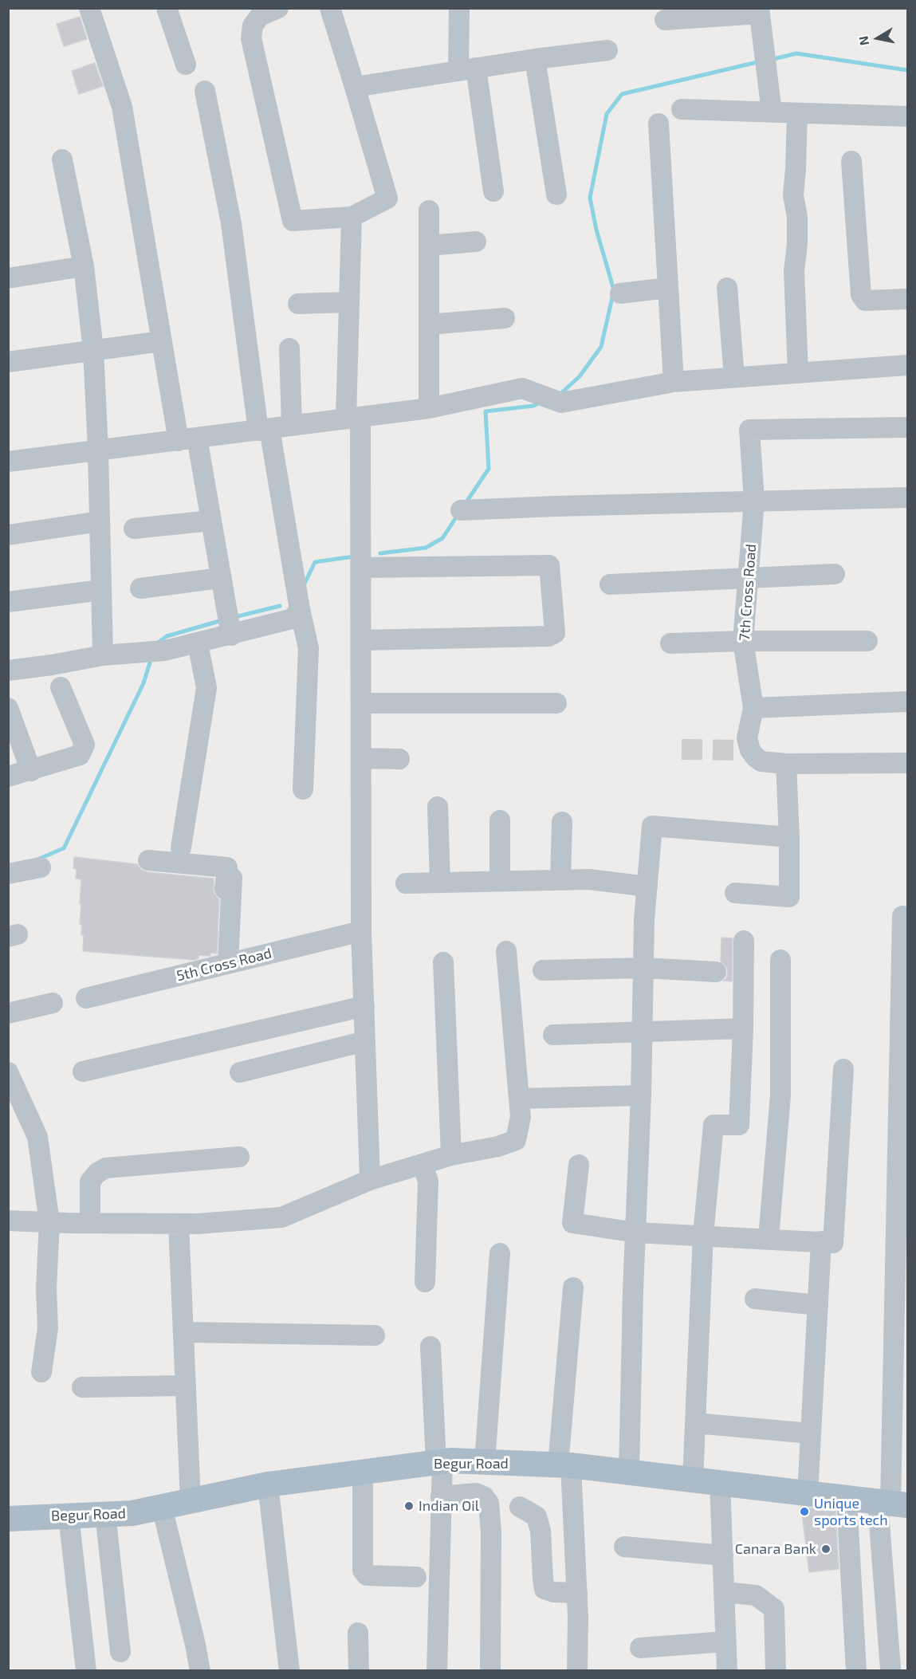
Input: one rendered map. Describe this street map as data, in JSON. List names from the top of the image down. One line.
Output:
{"streets":{"main road":["Begur Road"],"street":["7th Cross Road","5th Cross Road"]},"places":["Indian Oil","Unique sports tech","Canara Bank"],"north":"left"}
